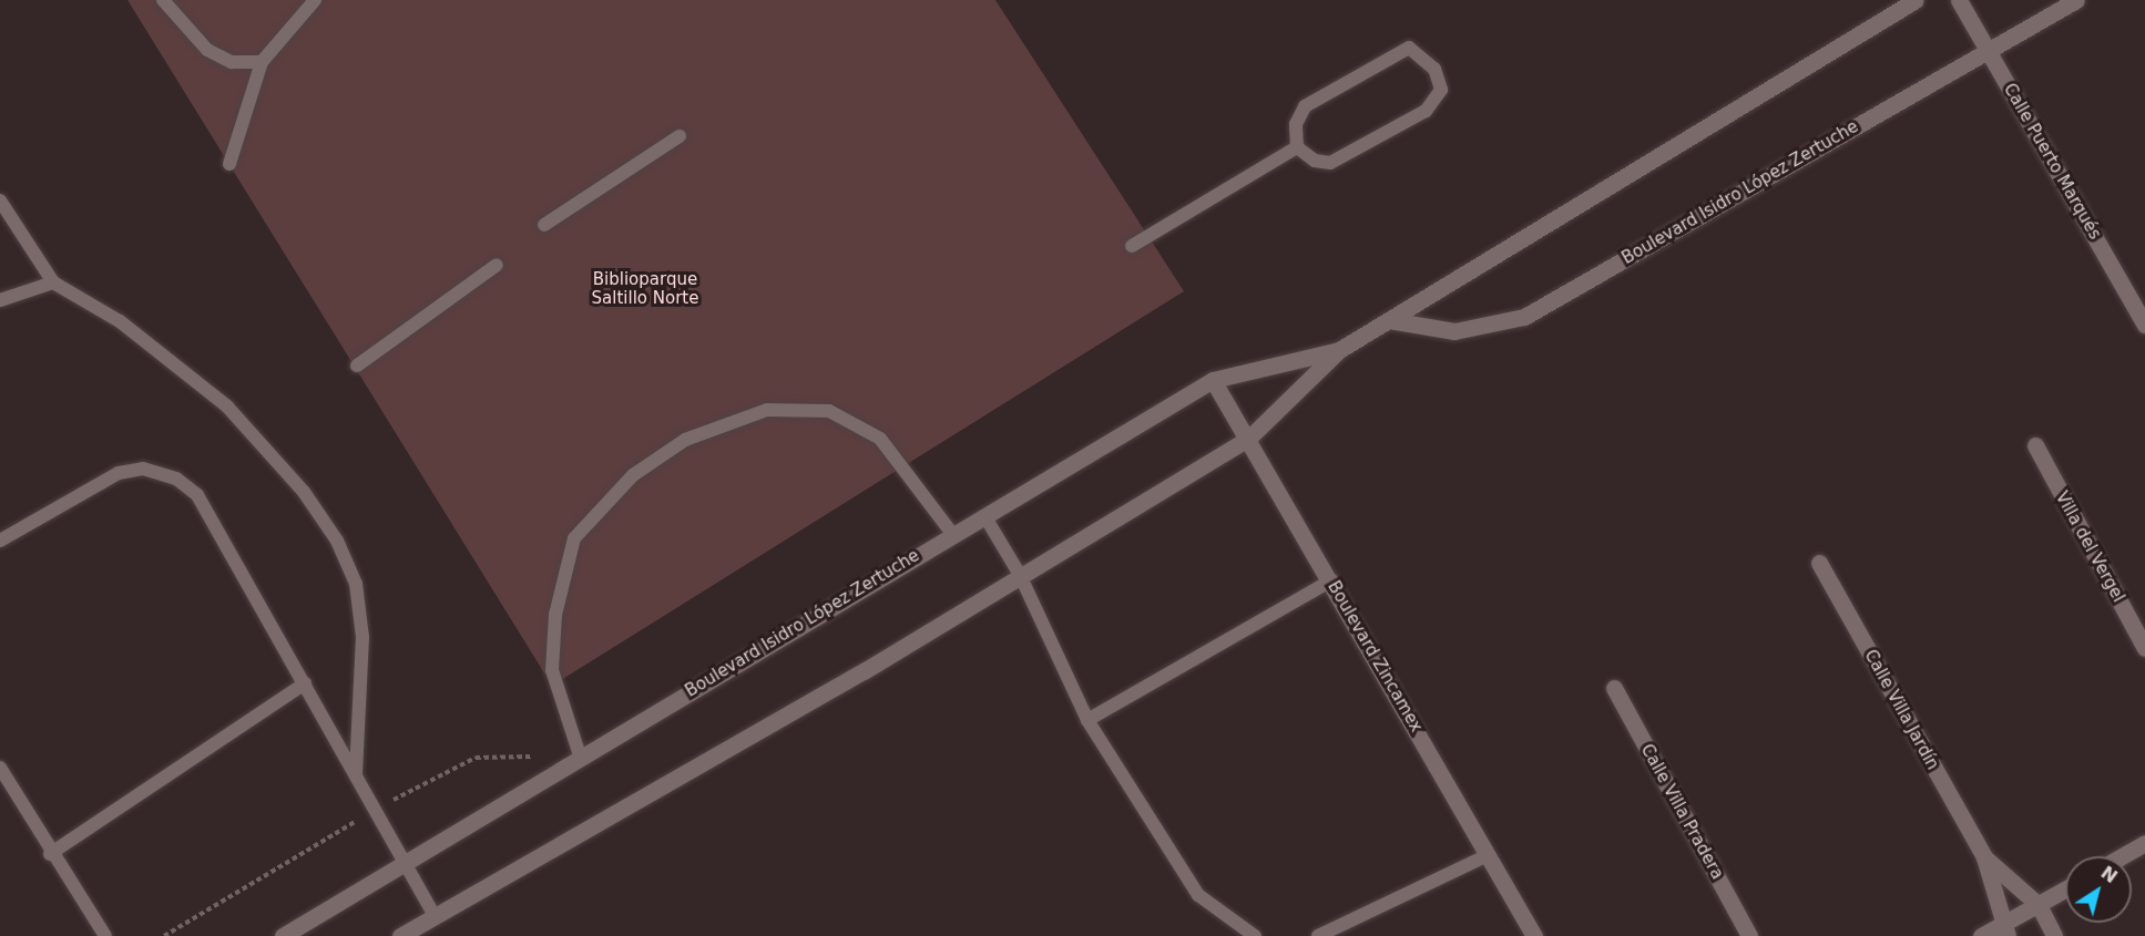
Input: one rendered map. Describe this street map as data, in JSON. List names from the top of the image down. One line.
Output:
{"streets":{"street":["Calle Puerto Marqués","Boulevard Isidro López Zertuche","Villa del Vergel","Boulevard Zincamex","Calle Villa Jardín","Calle Villa Pradera"]},"crossings":[["Calle Puerto Marqués","Boulevard Isidro López Zertuche"],["Boulevard Isidro López Zertuche","Boulevard Zincamex"]],"parks":["Biblioparque Saltillo Norte"],"north":"top right"}
